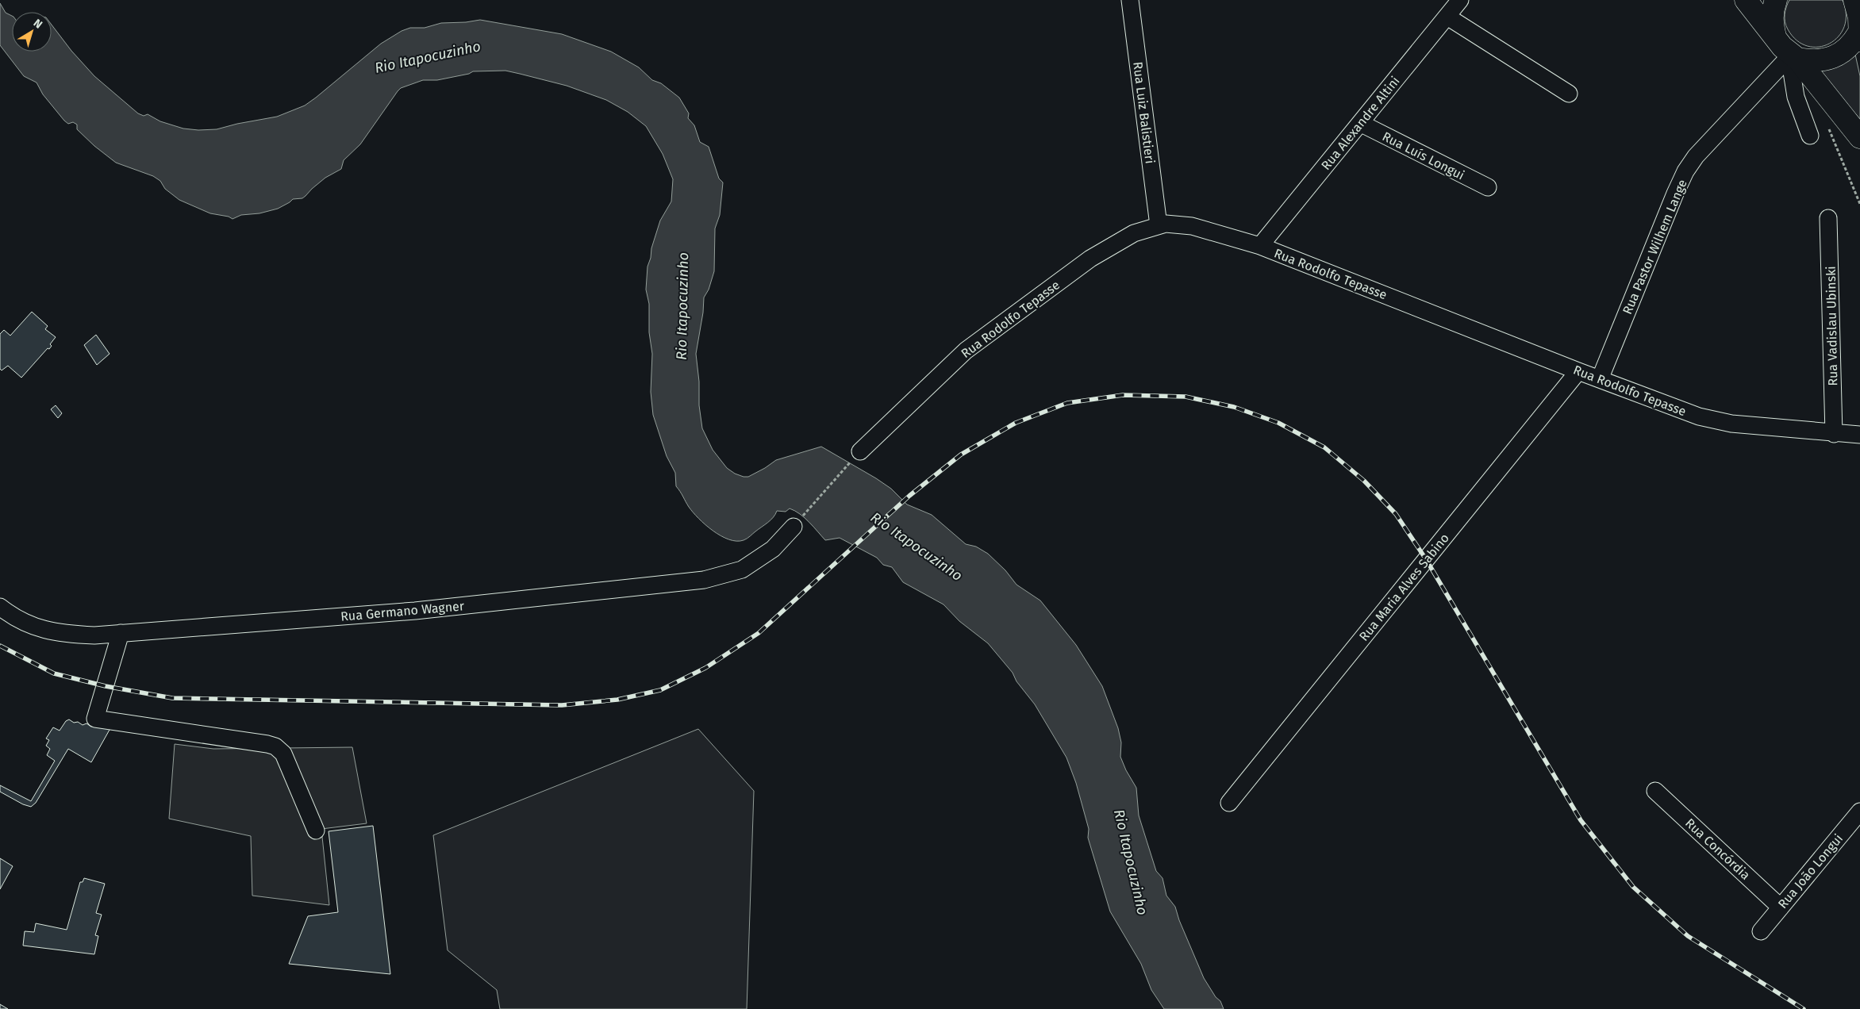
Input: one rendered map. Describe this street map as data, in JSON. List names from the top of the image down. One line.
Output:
{"streets":{"street":["Rua Luiz Balistieri","Rua Alexandre Altini","Rua Luís Longui","Rua Pastor Wilhem Lange","Rua Rodolfo Tepasse","Rua Vadislau Ubinski","Rua Maria Alves Sabino","Rua Germano Wagner","Rua Concórdia","Rua João Longui"]},"crossings":[["Rua Luiz Balistieri","Rua Rodolfo Tepasse"],["Rua Alexandre Altini","Rua Luís Longui"],["Rua Alexandre Altini","Rua Rodolfo Tepasse"],["Rua Pastor Wilhem Lange","Rua Rodolfo Tepasse"],["Rua Rodolfo Tepasse","Rua Vadislau Ubinski"],["Rua Rodolfo Tepasse","Rua Maria Alves Sabino"],["Rua Concórdia","Rua João Longui"]],"water":["Rio Itapocuzinho"],"north":"top right"}
